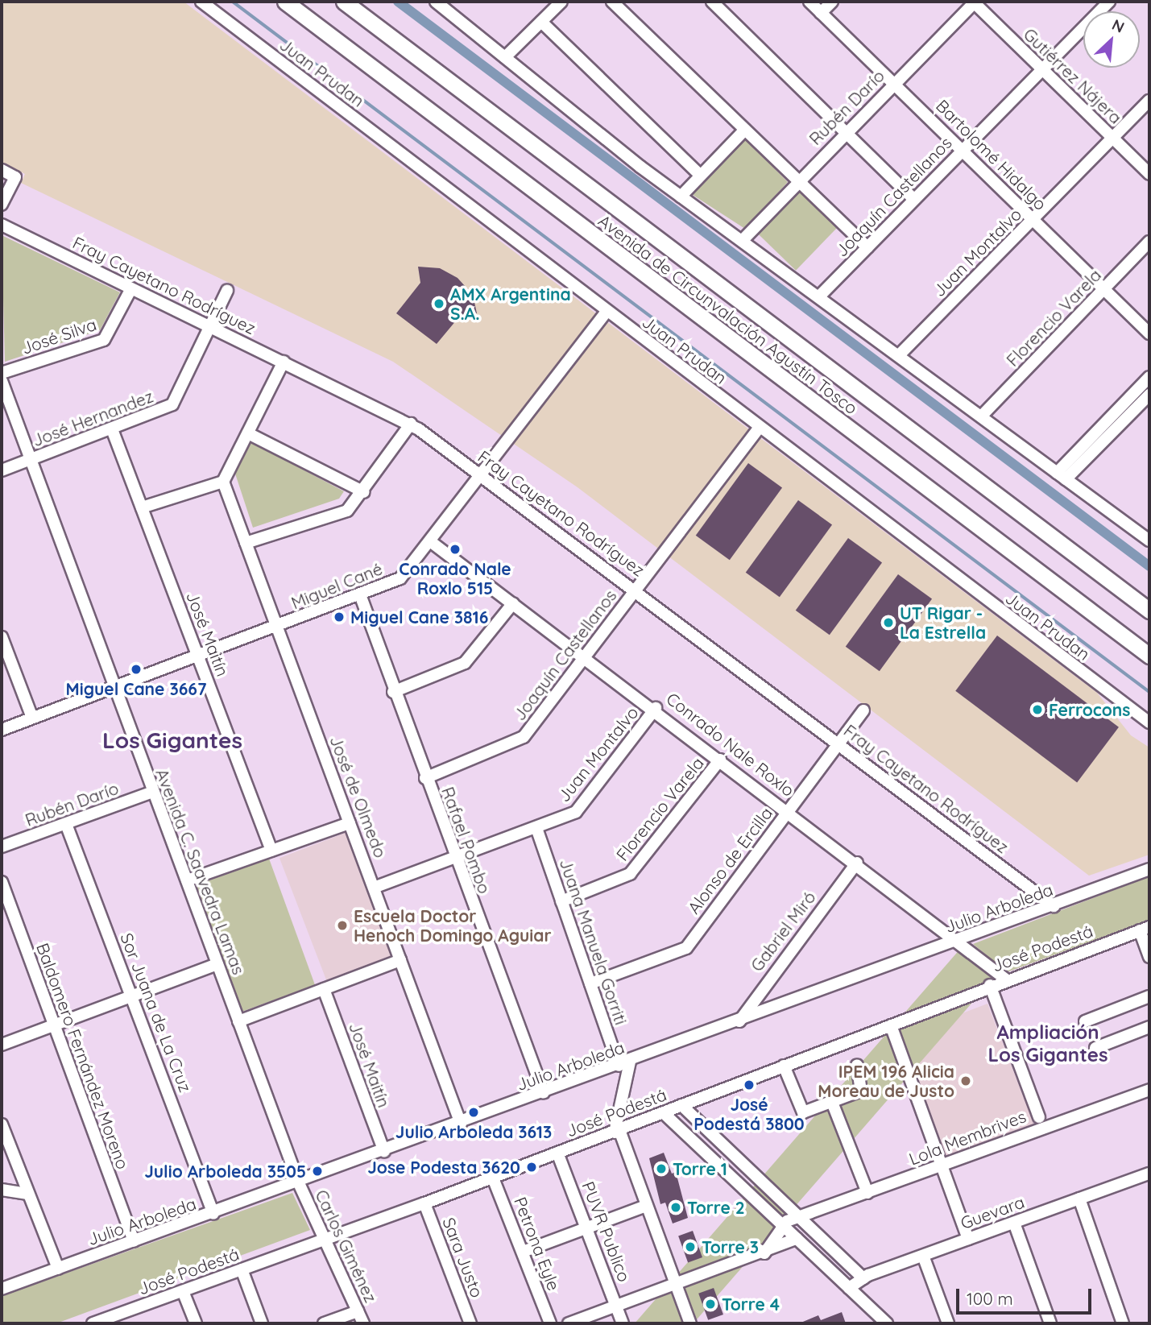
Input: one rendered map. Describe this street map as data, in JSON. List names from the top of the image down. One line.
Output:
{"streets":{"highway":["Avenida de Circunvalación Agustín Tosco"],"street":["Juan Prudan","Gutiérrez Nájera","Rubén Darío","Bartolomé Hidalgo","Joaquín Castellanos","Juan Montalvo","Fray Cayetano Rodríguez","Florencio Varela","José Silva","José Hernandez","Miguel Cané","José Maitín","Conrado Nale Roxlo","José de Olmedo","Rafael Pombo","Alonso de Ercilla","Avenida C. Saavedra Lamas","Julio Arboleda","Gabriel Miró","Juana Manuela Gorriti","José Podestá","Sor Juana de La Cruz","Baldomero Fernández Moreno","Lola Membrives","Guevara","PUVR Publico","Petrona Eyle","Carlos Giménez","Sara Justo"]},"crossings":[["Juan Prudan","Joaquín Castellanos"],["Juan Prudan","Miguel Cané"],["Gutiérrez Nájera","Rubén Darío"],["Gutiérrez Nájera","Joaquín Castellanos"],["Gutiérrez Nájera","Juan Montalvo"],["Rubén Darío","Bartolomé Hidalgo"],["Rubén Darío","Avenida C. Saavedra Lamas"],["Rubén Darío","Sor Juana de La Cruz"],["Bartolomé Hidalgo","Joaquín Castellanos"],["Bartolomé Hidalgo","Juan Montalvo"],["Bartolomé Hidalgo","Florencio Varela"],["Joaquín Castellanos","Fray Cayetano Rodríguez"],["Joaquín Castellanos","Conrado Nale Roxlo"],["Joaquín Castellanos","Rafael Pombo"],["Juan Montalvo","Conrado Nale Roxlo"],["Juan Montalvo","José de Olmedo"],["Juan Montalvo","Rafael Pombo"],["Juan Montalvo","Juana Manuela Gorriti"],["Fray Cayetano Rodríguez","José Silva"],["Fray Cayetano Rodríguez","José Hernandez"],["Fray Cayetano Rodríguez","Miguel Cané"],["Fray Cayetano Rodríguez","Alonso de Ercilla"],["Fray Cayetano Rodríguez","Julio Arboleda"],["Florencio Varela","Conrado Nale Roxlo"],["Florencio Varela","Juana Manuela Gorriti"],["José Hernandez","José Maitín"],["José Hernandez","Avenida C. Saavedra Lamas"],["Miguel Cané","José Maitín"],["Miguel Cané","Conrado Nale Roxlo"],["Miguel Cané","José de Olmedo"],["Miguel Cané","Rafael Pombo"],["Miguel Cané","Avenida C. Saavedra Lamas"],["José Maitín","Julio Arboleda"],["Conrado Nale Roxlo","Alonso de Ercilla"],["Conrado Nale Roxlo","Julio Arboleda"],["Conrado Nale Roxlo","Gabriel Miró"],["Conrado Nale Roxlo","José Podestá"],["José de Olmedo","Julio Arboleda"],["Rafael Pombo","Julio Arboleda"],["Alonso de Ercilla","Juana Manuela Gorriti"],["Avenida C. Saavedra Lamas","Julio Arboleda"],["Avenida C. Saavedra Lamas","Carlos Giménez"],["Julio Arboleda","Gabriel Miró"],["Julio Arboleda","Juana Manuela Gorriti"],["Julio Arboleda","Sor Juana de La Cruz"],["Julio Arboleda","Baldomero Fernández Moreno"],["Julio Arboleda","Carlos Giménez"],["José Podestá","PUVR Publico"],["José Podestá","Petrona Eyle"],["José Podestá","Carlos Giménez"],["José Podestá","Sara Justo"]],"districts":["Los Gigantes","Ampliación Los Gigantes"],"places":["AMX Argentina S.A.","Conrado Nale Roxlo 515","Miguel Cane 3816","UT Rigar - La Estrella","Miguel Cane 3667","Ferrocons","Escuela Doctor Henoch Domingo Aguiar","IPEM 196 Alicia Moreau de Justo","José Podestá 3800","Julio Arboleda 3613","Jose Podesta 3620","Torre 1","Julio Arboleda 3505","Torre 2","Torre 3","Torre 4"],"scale_bar":"100 m","north":"top right"}
